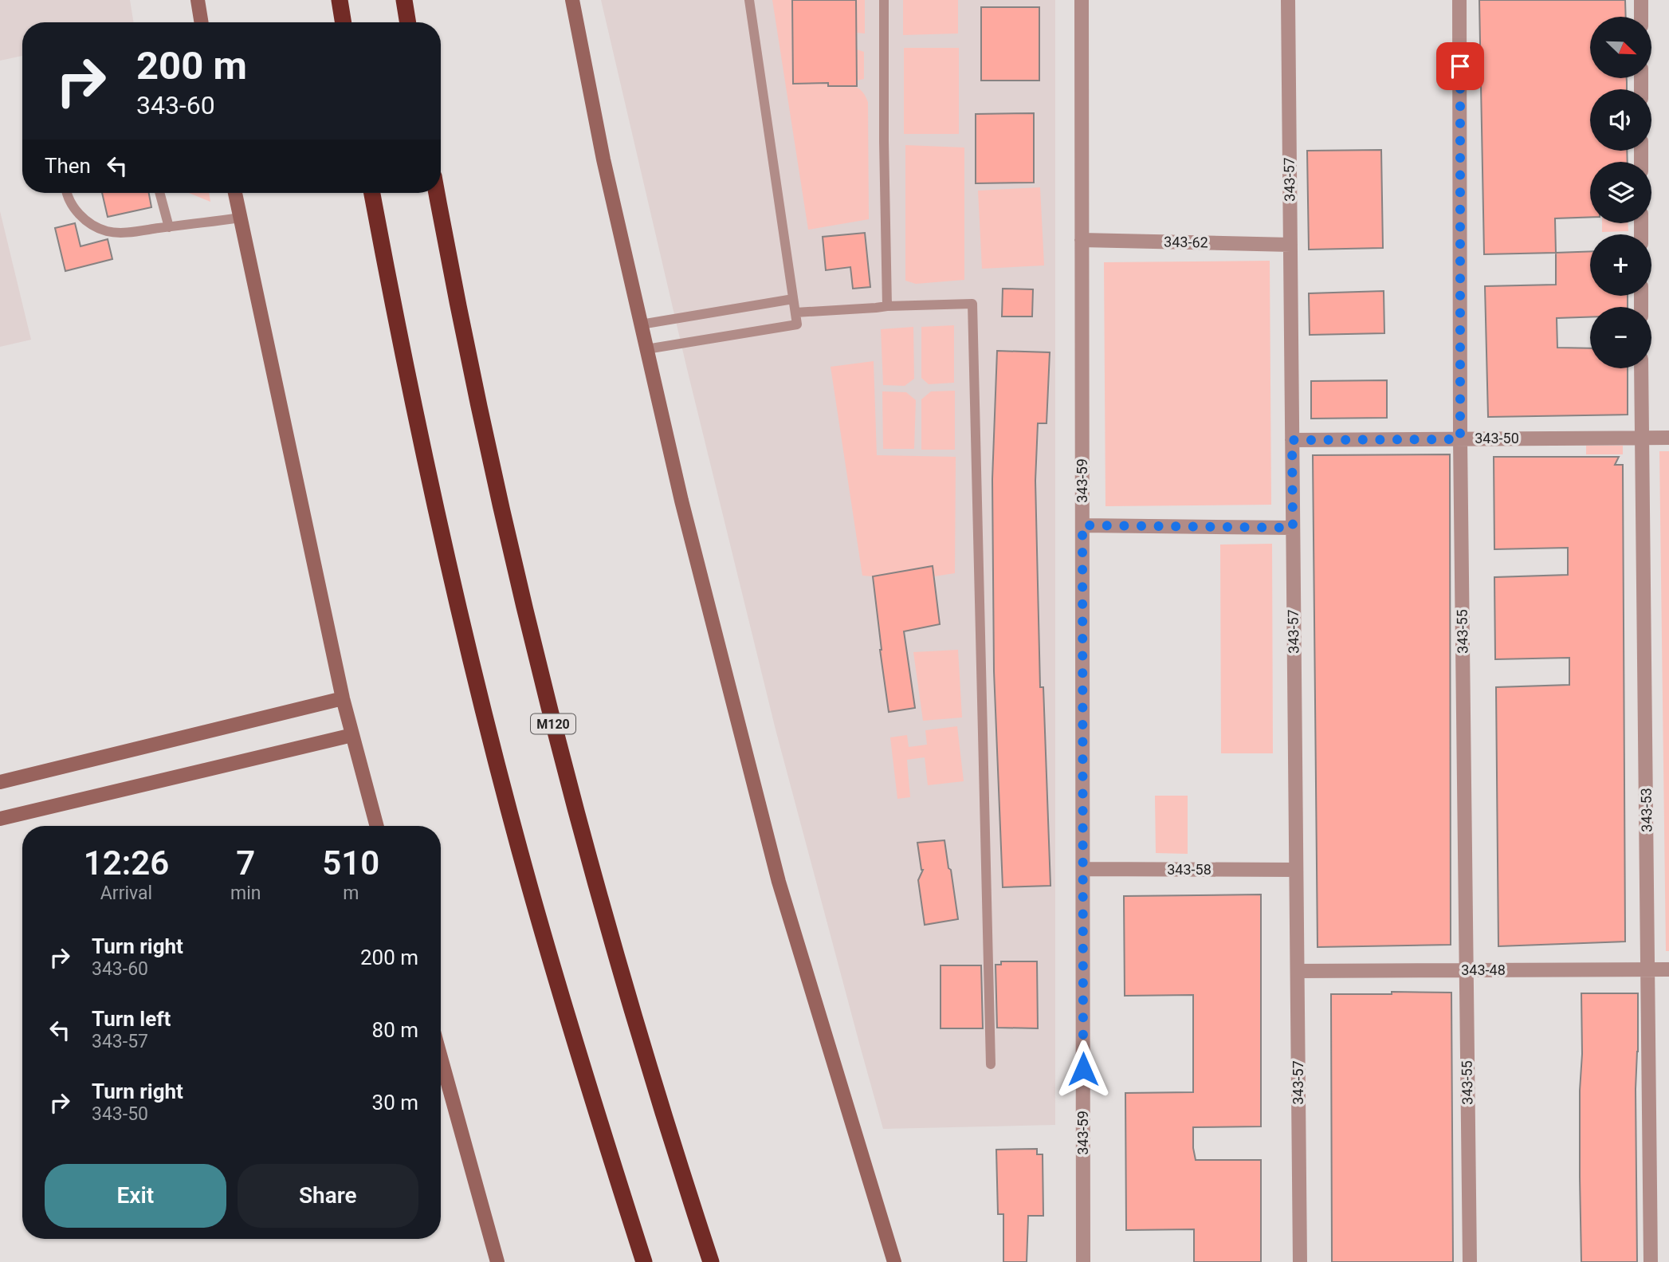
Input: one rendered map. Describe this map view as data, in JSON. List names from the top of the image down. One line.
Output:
{"streets":{"highway":["M120"],"street":["343-57","343-62","343-50","343-59","343-55","343-53","343-58","343-48"]},"crossings":[["343-57","343-62"],["343-57","343-50"],["343-57","343-58"],["343-57","343-48"],["343-62","343-59"],["343-50","343-55"],["343-50","343-53"],["343-59","343-58"],["343-55","343-48"],["343-53","343-48"]],"north":"bottom right","page":{"map_buttons":["+","−"],"turn":["200 m","343-60"],"then":"Then","eta":["12:26","Arrival","7","min","510","m"],"list":[{"name":"Turn right","note":"343-60","value":"200 m"},{"name":"Turn left","note":"343-57","value":"80 m"},{"name":"Turn right","note":"343-50","value":"30 m"}],"buttons":["Exit","Share"]}}
